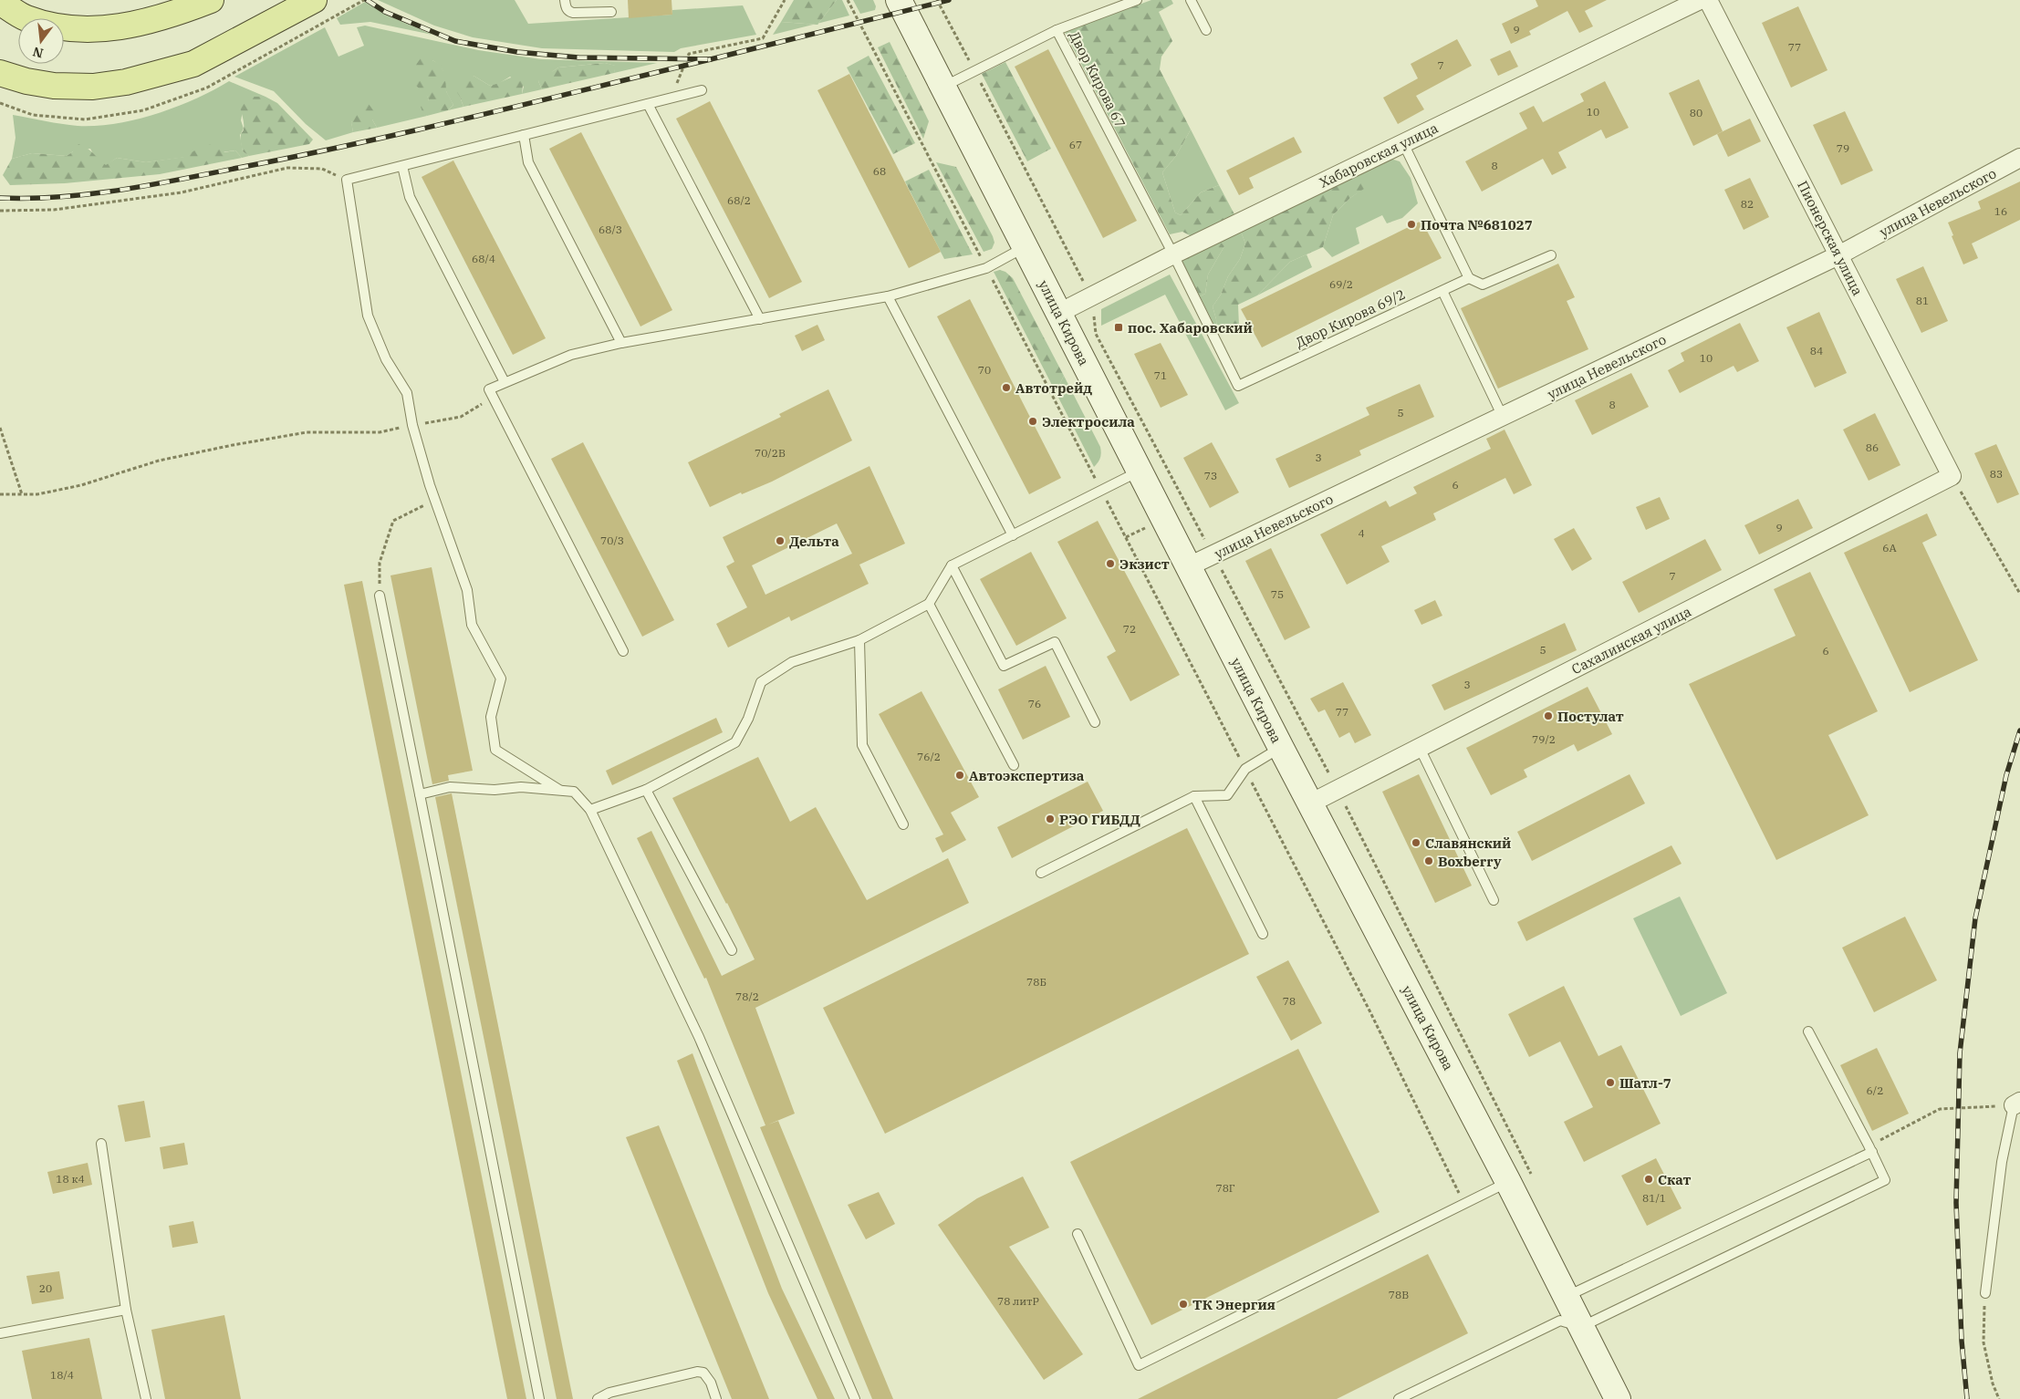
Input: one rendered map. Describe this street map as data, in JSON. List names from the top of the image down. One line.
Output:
{"streets":{"main road":["улица Кирова"],"street":["Хабаровская улица","улица Невельского","Пионерская улица","Сахалинская улица"],"lane":["Двор Кирова 67","Двор Кирова 69/2"]},"crossings":[["Двор Кирова 67","Хабаровская улица"],["Двор Кирова 67","Двор Кирова 69/2"],["Двор Кирова 67","улица Кирова"],["Хабаровская улица","Двор Кирова 69/2"],["Хабаровская улица","улица Кирова"],["улица Невельского","Пионерская улица"],["улица Невельского","улица Кирова"],["Пионерская улица","Сахалинская улица"],["улица Кирова","Сахалинская улица"]],"places":{"other":["Почта №681027","Автотрейд","Электросила","Дельта","Экзист","Постулат","Автоэкспертиза","РЭО ГИБДД","Славянский","Boxberry","Шатл-7","Скат","ТК Энергия"],"transit":["пос. Хабаровский"]},"house_numbers":["9","77","7","10","80","67","79","8","68","68/2","82","16","68/3","68/4","69/2","81","84","10","70","71","8","5","86","70/2В","3","83","73","6","9","4","70/3","6А","7","75","72","5","6","3","76","77","79/2","76/2","78Б","78/2","78","6/2","18 к4","78Г","81/1","20","78В","78 литР","18/4"],"north":"bottom"}
